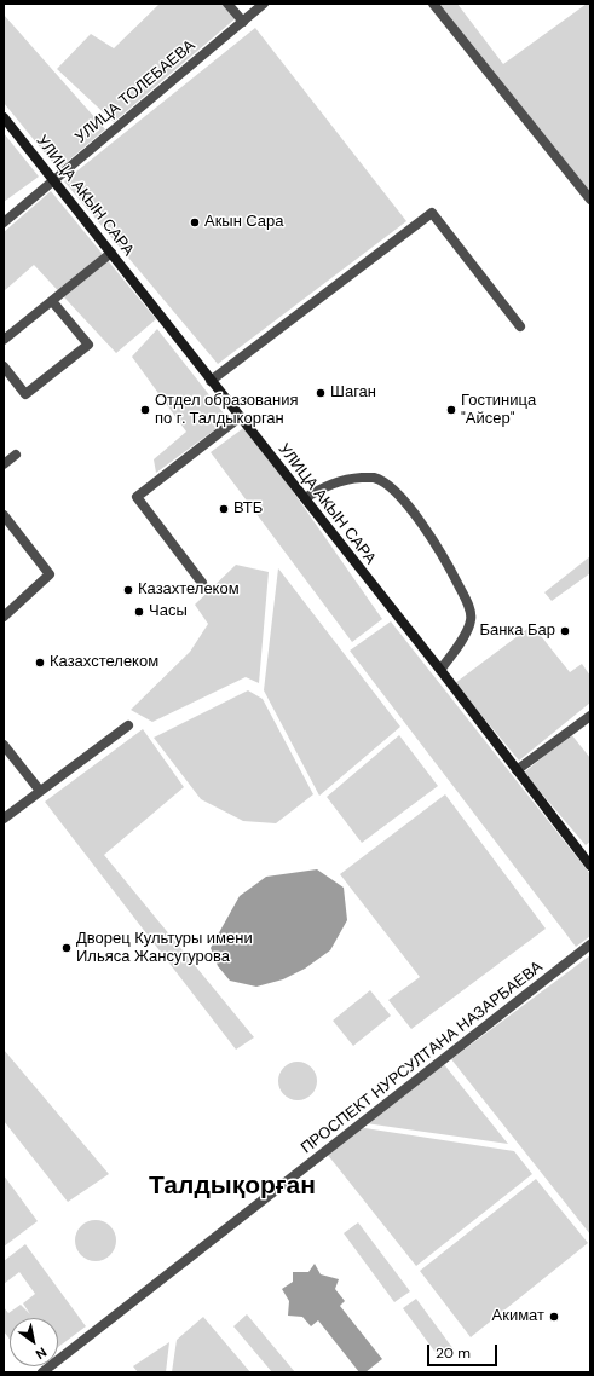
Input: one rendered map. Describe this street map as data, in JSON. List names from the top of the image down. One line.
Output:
{"streets":{"main road":["УЛИЦА АКЫН САРА"],"street":["УЛИЦА ТОЛЕБАЕВА","ПРОСПЕКТ НУРСУЛТАНА НАЗАРБАЕВА"]},"crossings":[["УЛИЦА ТОЛЕБАЕВА","УЛИЦА АКЫН САРА"]],"districts":["Талдықорған"],"places":["Акын Сара","Шаган","Отдел образования по г. Талдыкорган","Гостиница \"Айсер\"","ВТБ","Казахтелеком","Часы","Банка Бар","Казахстелеком","Дворец Культуры имени Ильяса Жансугурова","Акимат"],"scale_bar":"20 m","north":"bottom right"}
